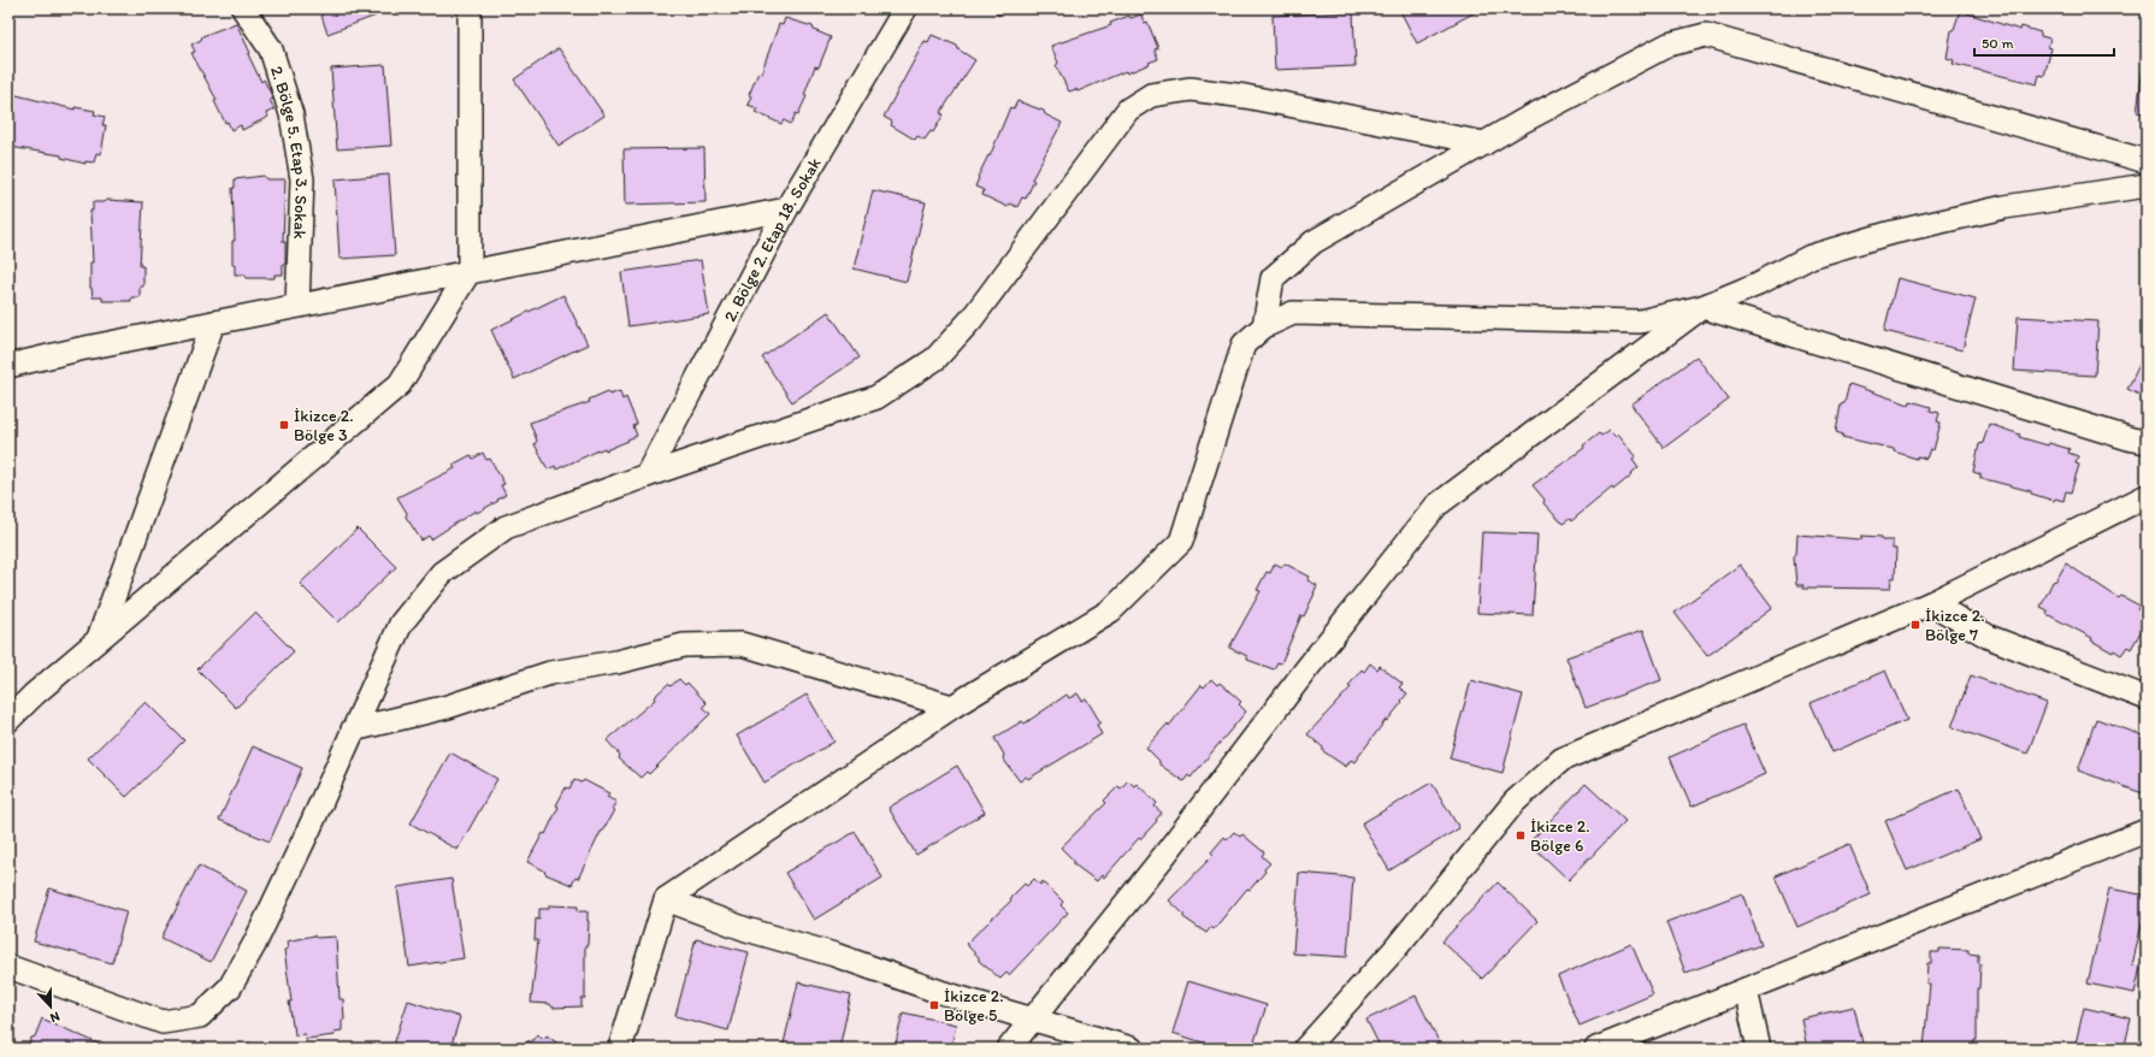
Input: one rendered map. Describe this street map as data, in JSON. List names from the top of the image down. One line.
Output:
{"streets":{"street":["2. Bölge 5. Etap 3. Sokak","2. Bölge 2. Etap 18. Sokak"]},"places":{"transit":["İkizce 2. Bölge 3","İkizce 2. Bölge 7","İkizce 2. Bölge 6","İkizce 2. Bölge 5"]},"scale_bar":"50 m","north":"bottom"}
